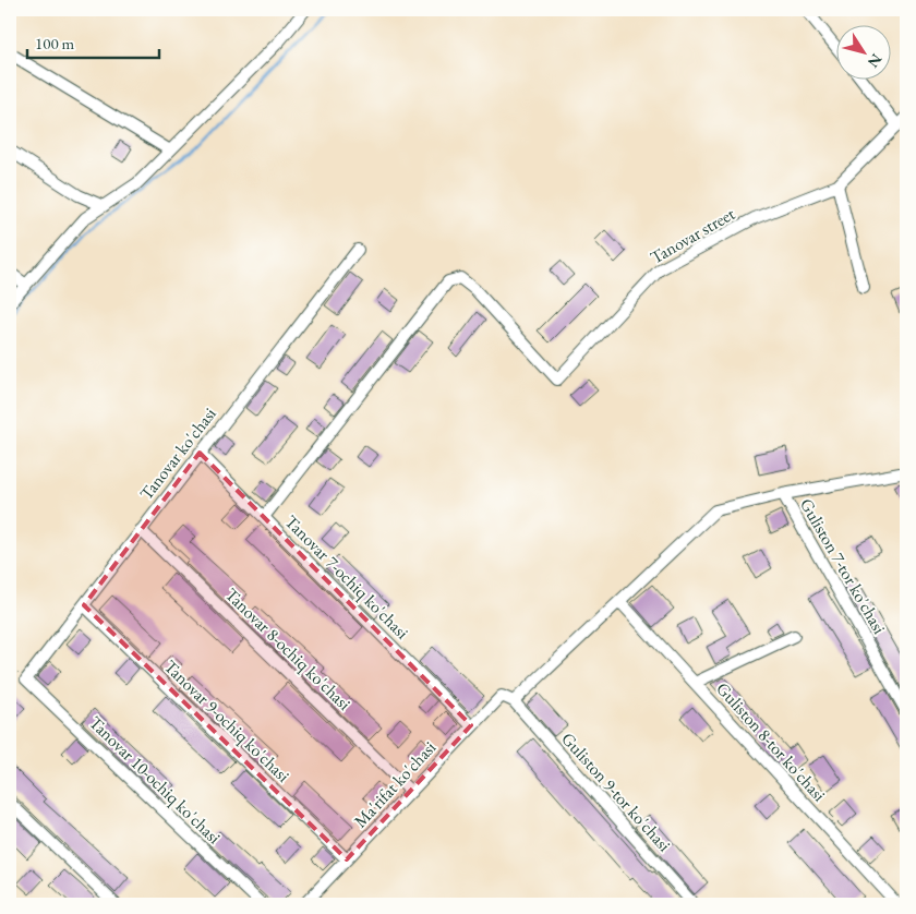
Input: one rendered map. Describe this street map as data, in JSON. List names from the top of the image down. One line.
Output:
{"streets":{"street":["Tanovar street","Tanovar ko'chasi","Guliston 7-tor ko'chasi","Tanovar 7-ochiq ko'chasi","Tanovar 8-ochiq ko'chasi","Tanovar 9-ochiq ko'chasi","Guliston 8-tor ko'chasi","Tanovar 10-ochiq ko'chasi","Ma'rifat ko'chasi","Guliston 9-tor ko'chasi"]},"crossings":[["Tanovar street","Tanovar 7-ochiq ko'chasi"],["Tanovar ko'chasi","Tanovar 7-ochiq ko'chasi"],["Tanovar ko'chasi","Tanovar 8-ochiq ko'chasi"],["Tanovar ko'chasi","Tanovar 9-ochiq ko'chasi"],["Tanovar ko'chasi","Tanovar 10-ochiq ko'chasi"],["Tanovar 7-ochiq ko'chasi","Ma'rifat ko'chasi"],["Tanovar 8-ochiq ko'chasi","Ma'rifat ko'chasi"],["Tanovar 9-ochiq ko'chasi","Ma'rifat ko'chasi"],["Ma'rifat ko'chasi","Guliston 9-tor ko'chasi"]],"scale_bar":"100 m","north":"bottom right"}
